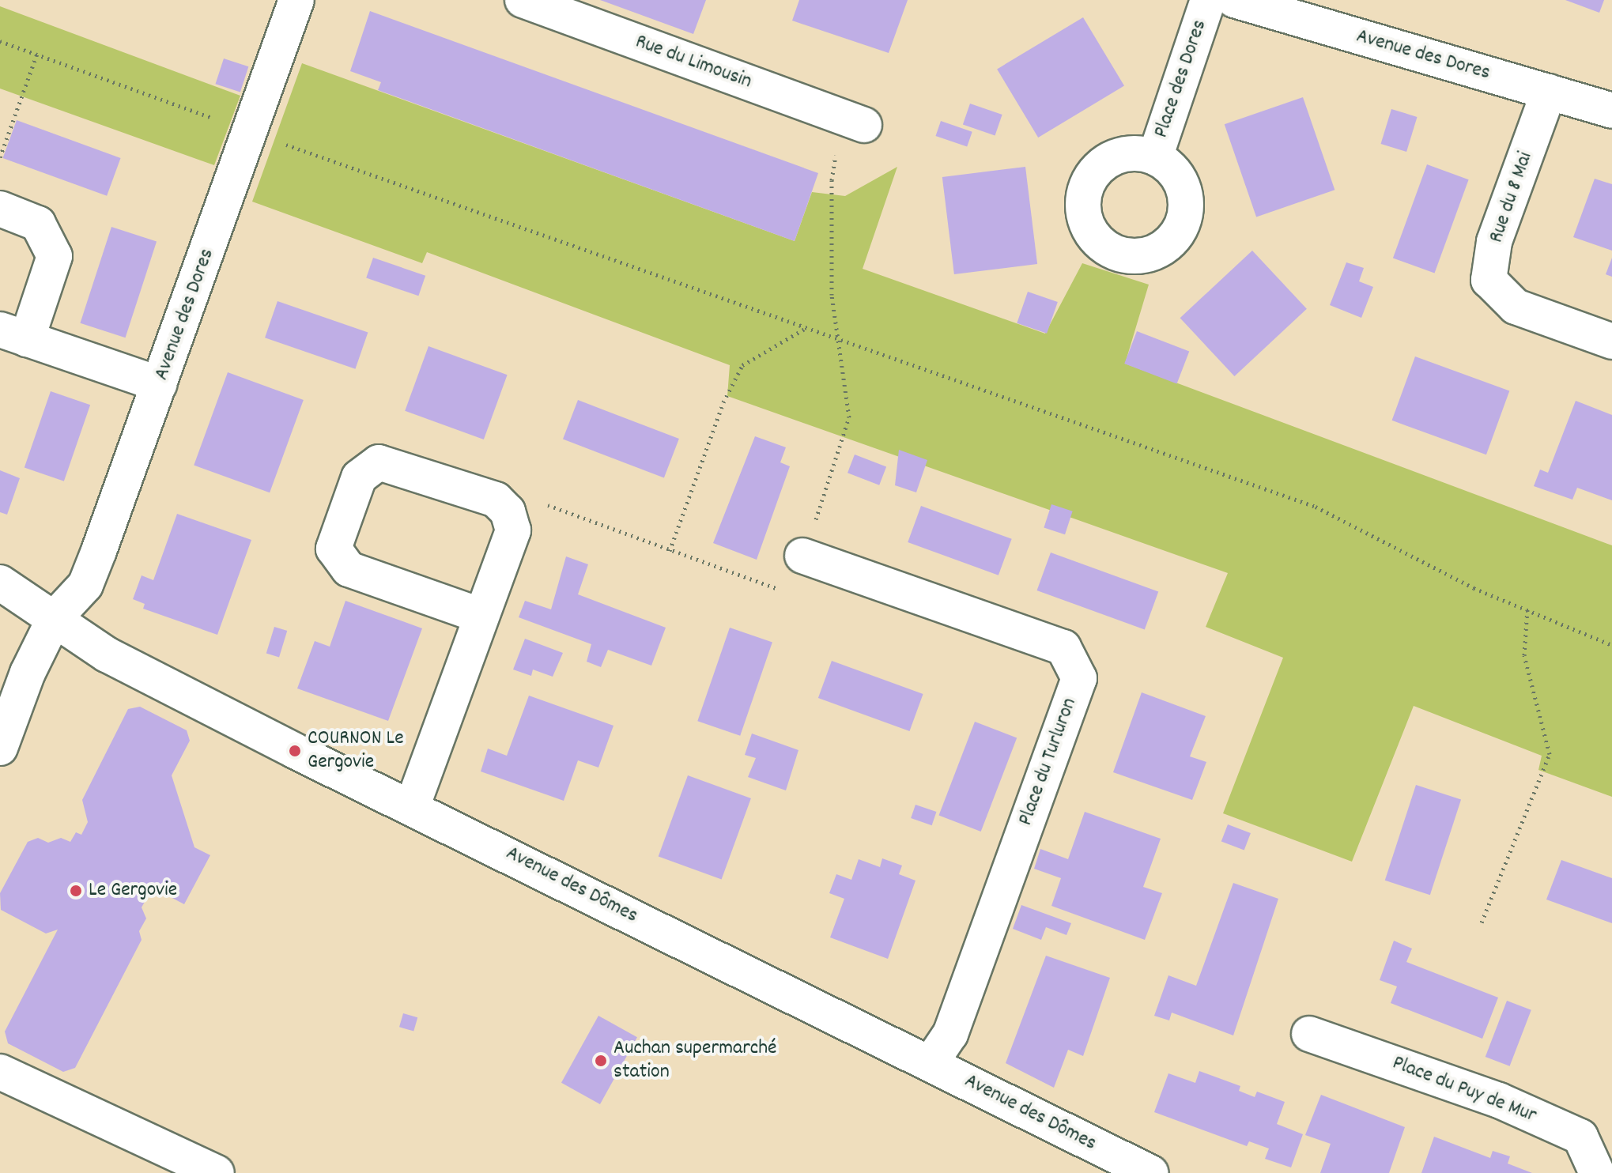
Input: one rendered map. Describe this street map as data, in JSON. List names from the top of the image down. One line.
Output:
{"streets":{"street":["Avenue des Dores","Rue du Limousin","Place des Dores","Rue du 8 Mai","Place du Turluron","Avenue des Dômes","Place du Puy de Mur"]},"crossings":[["Avenue des Dores","Rue du 8 Mai"],["Avenue des Dores","Avenue des Dômes"],["Place du Turluron","Avenue des Dômes"]],"places":["COURNON Le Gergovie","Le Gergovie","Auchan supermarché station"]}
